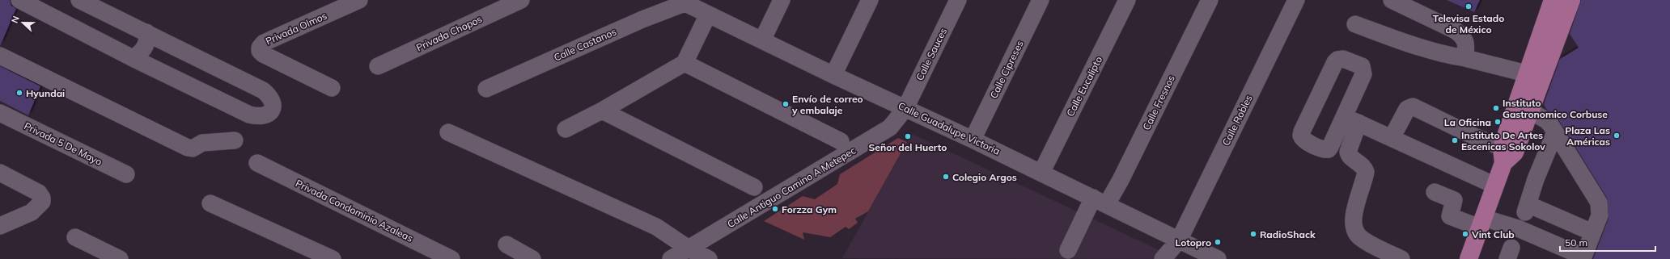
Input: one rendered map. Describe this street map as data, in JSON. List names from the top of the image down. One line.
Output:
{"streets":{"street":["Privada Olmos","Privada Chopos","Calle Castanos","Calle Sauces","Calle Cipreses","Calle Eucalipto","Calle Fresnos","Calle Robles","Calle Guadalupe Victoria","Privada 5 De Mayo","Calle Antiguo Camino A Metepec","Privada Condominio Azaleas"]},"crossings":[["Calle Castanos","Calle Guadalupe Victoria"],["Calle Sauces","Calle Guadalupe Victoria"],["Calle Sauces","Calle Antiguo Camino A Metepec"],["Calle Cipreses","Calle Guadalupe Victoria"],["Calle Eucalipto","Calle Guadalupe Victoria"],["Calle Fresnos","Calle Guadalupe Victoria"],["Calle Robles","Calle Guadalupe Victoria"],["Calle Guadalupe Victoria","Calle Antiguo Camino A Metepec"]],"places":["Televisa Estado de México","Hyundai","Envío de correo y embalaje","Instituto Gastronomico Corbuse","La Oficina","Plaza Las Américas","Señor del Huerto","Instituto De Artes Escenicas Sokolov","Colegio Argos","Forzza Gym","RadioShack","Vint Club","Lotopro"],"scale_bar":"50 m","north":"left"}
